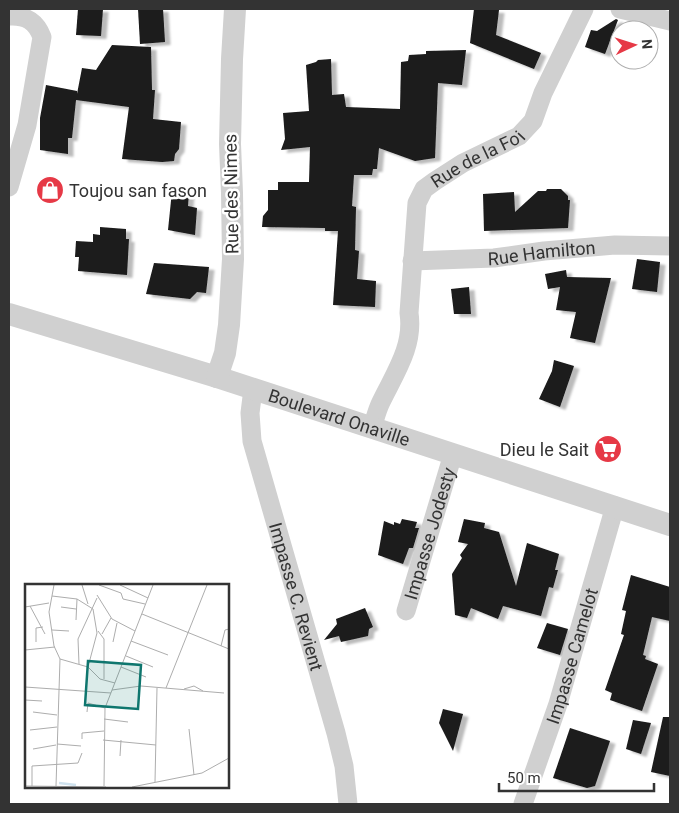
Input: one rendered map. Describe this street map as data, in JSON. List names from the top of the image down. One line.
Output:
{"streets":{"street":["Rue de la Foi","Rue des Nimes","Rue Hamilton","Boulevard Onaville","Impasse Jodesty","Impasse C. Revient","Impasse Camelot"]},"crossings":[["Rue de la Foi","Rue Hamilton"],["Rue de la Foi","Boulevard Onaville"],["Rue des Nimes","Boulevard Onaville"],["Boulevard Onaville","Impasse Jodesty"],["Boulevard Onaville","Impasse C. Revient"],["Boulevard Onaville","Impasse Camelot"]],"places":{"shop":["Toujou san fason"],"supermarket":["Dieu le Sait"]},"scale_bar":"50 m","north":"right"}
